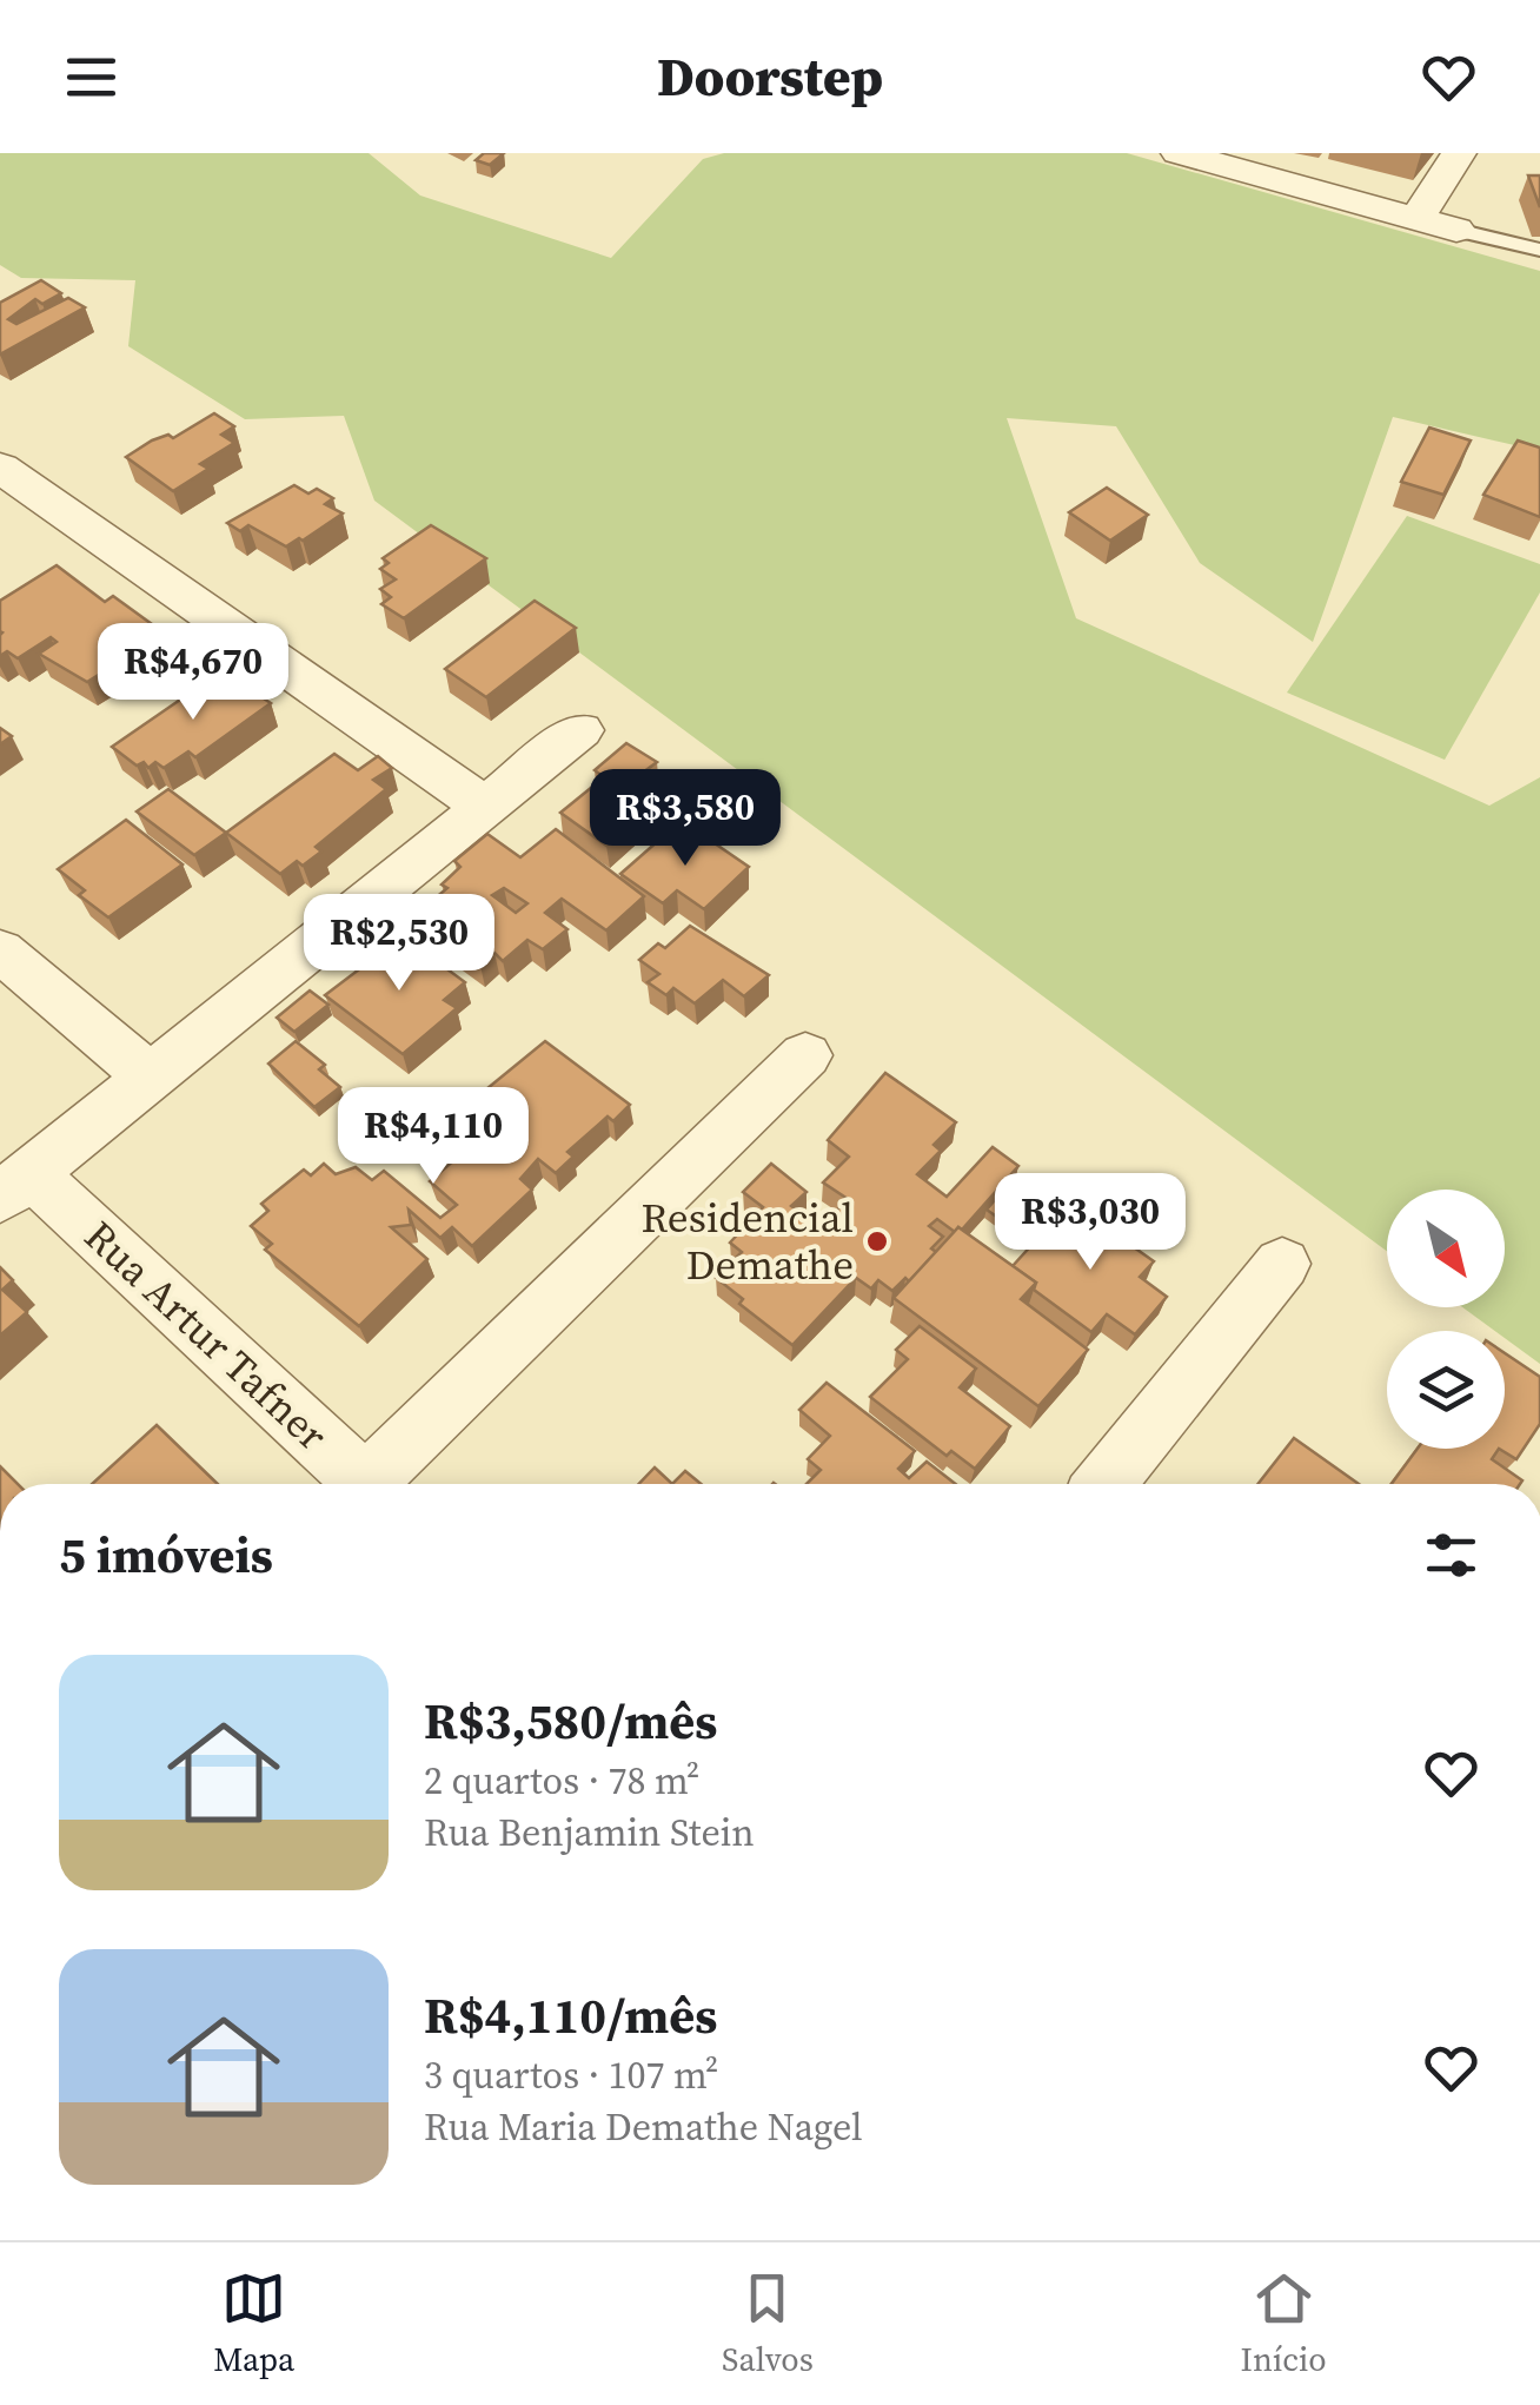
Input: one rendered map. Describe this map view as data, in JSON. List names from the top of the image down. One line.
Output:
{"streets":{"street":["Rua Artur Tafner"]},"places":["Residencial Demathe"],"north":"bottom right","page":{"header":"Doorstep","price":["R$4,670","R$3,580","R$2,530","R$4,110","R$3,030"],"heading":"5 imóveis","list":[{"name":"R$3,580/mês","note":"2 quartos · 78 m² · Rua Benjamin Stein"},{"name":"R$4,110/mês","note":"3 quartos · 107 m² · Rua Maria Demathe Nagel"}],"tabs":["Mapa","Salvos","Início"]}}
